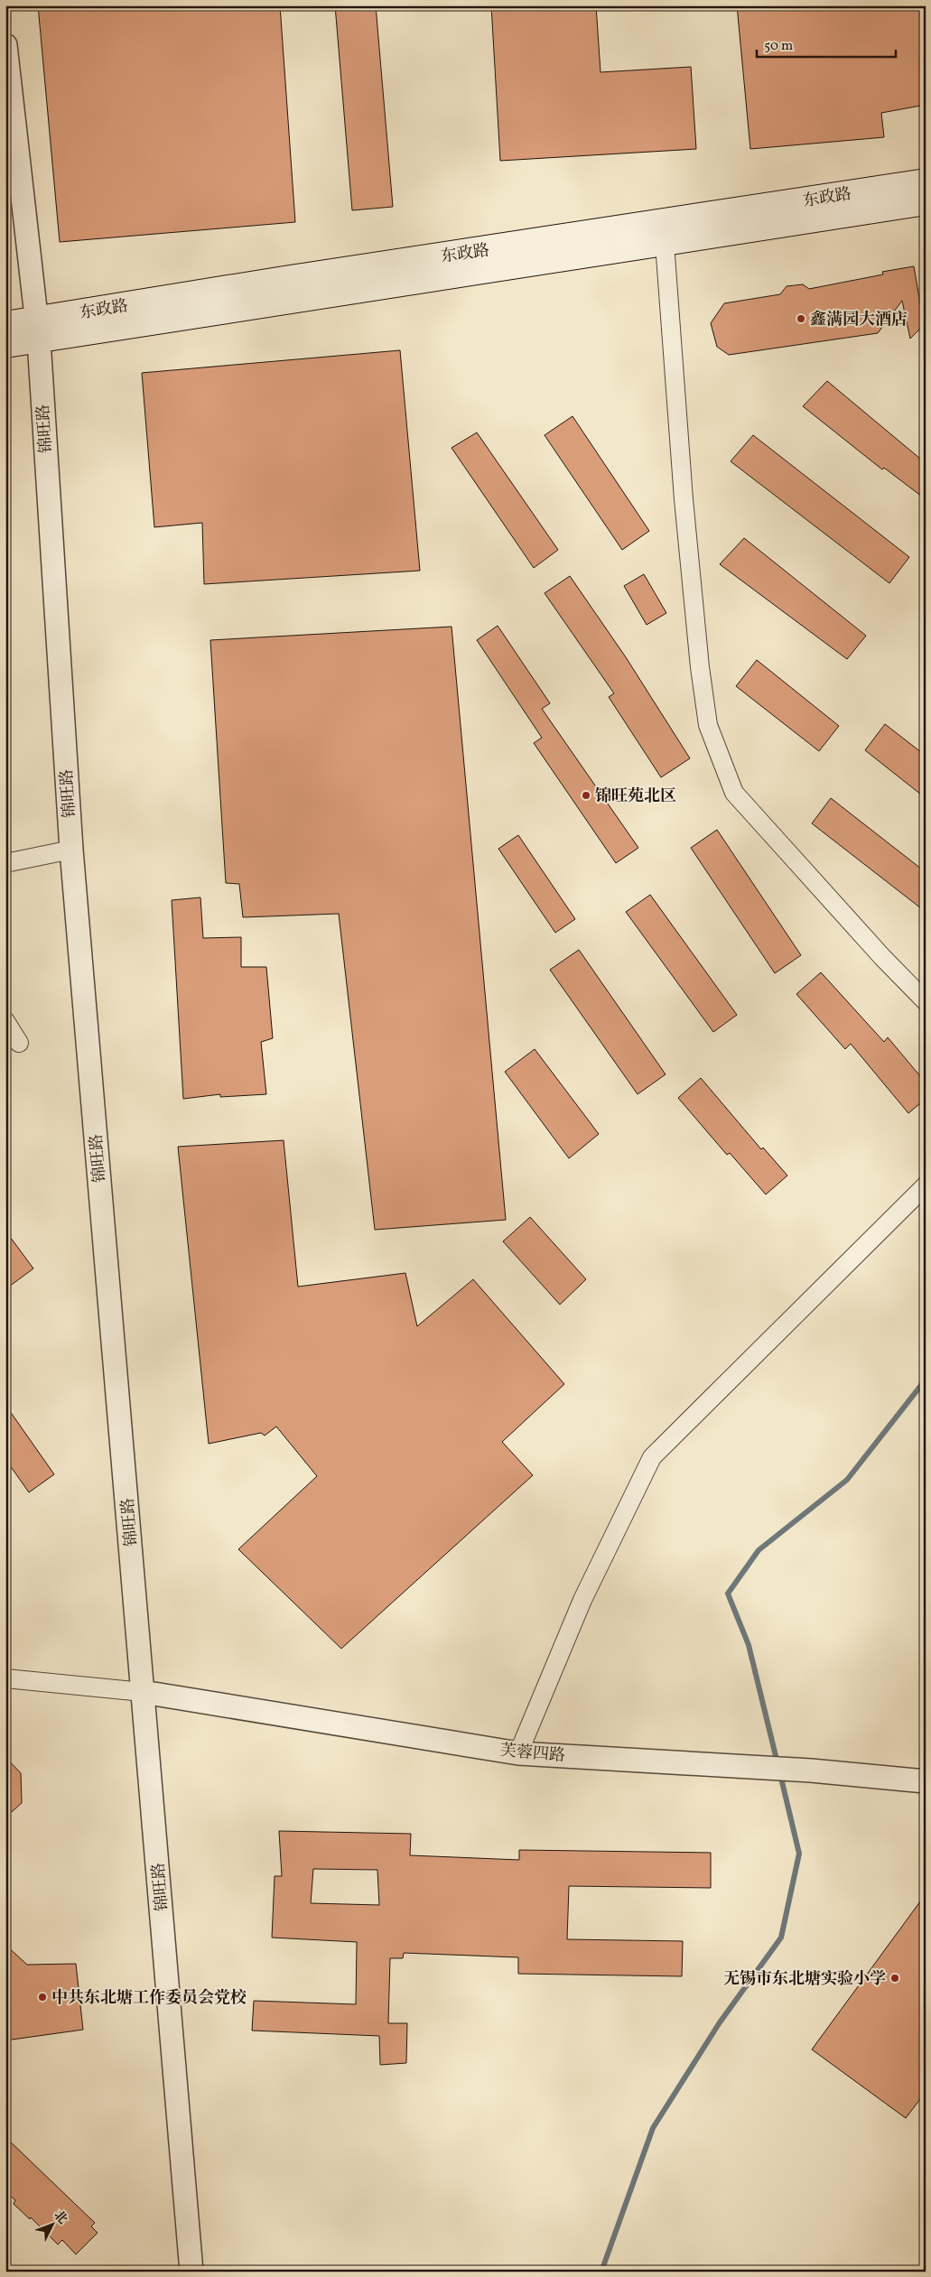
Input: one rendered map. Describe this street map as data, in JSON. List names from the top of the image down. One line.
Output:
{"streets":{"main road":["东政路"],"street":["锦旺路","芙蓉四路"]},"crossings":[["东政路","锦旺路"],["锦旺路","芙蓉四路"]],"places":["鑫满园大酒店","锦旺苑北区","无锡市东北塘实验小学","中共东北塘工作委员会党校"],"scale_bar":"50 m","north":"top right"}
